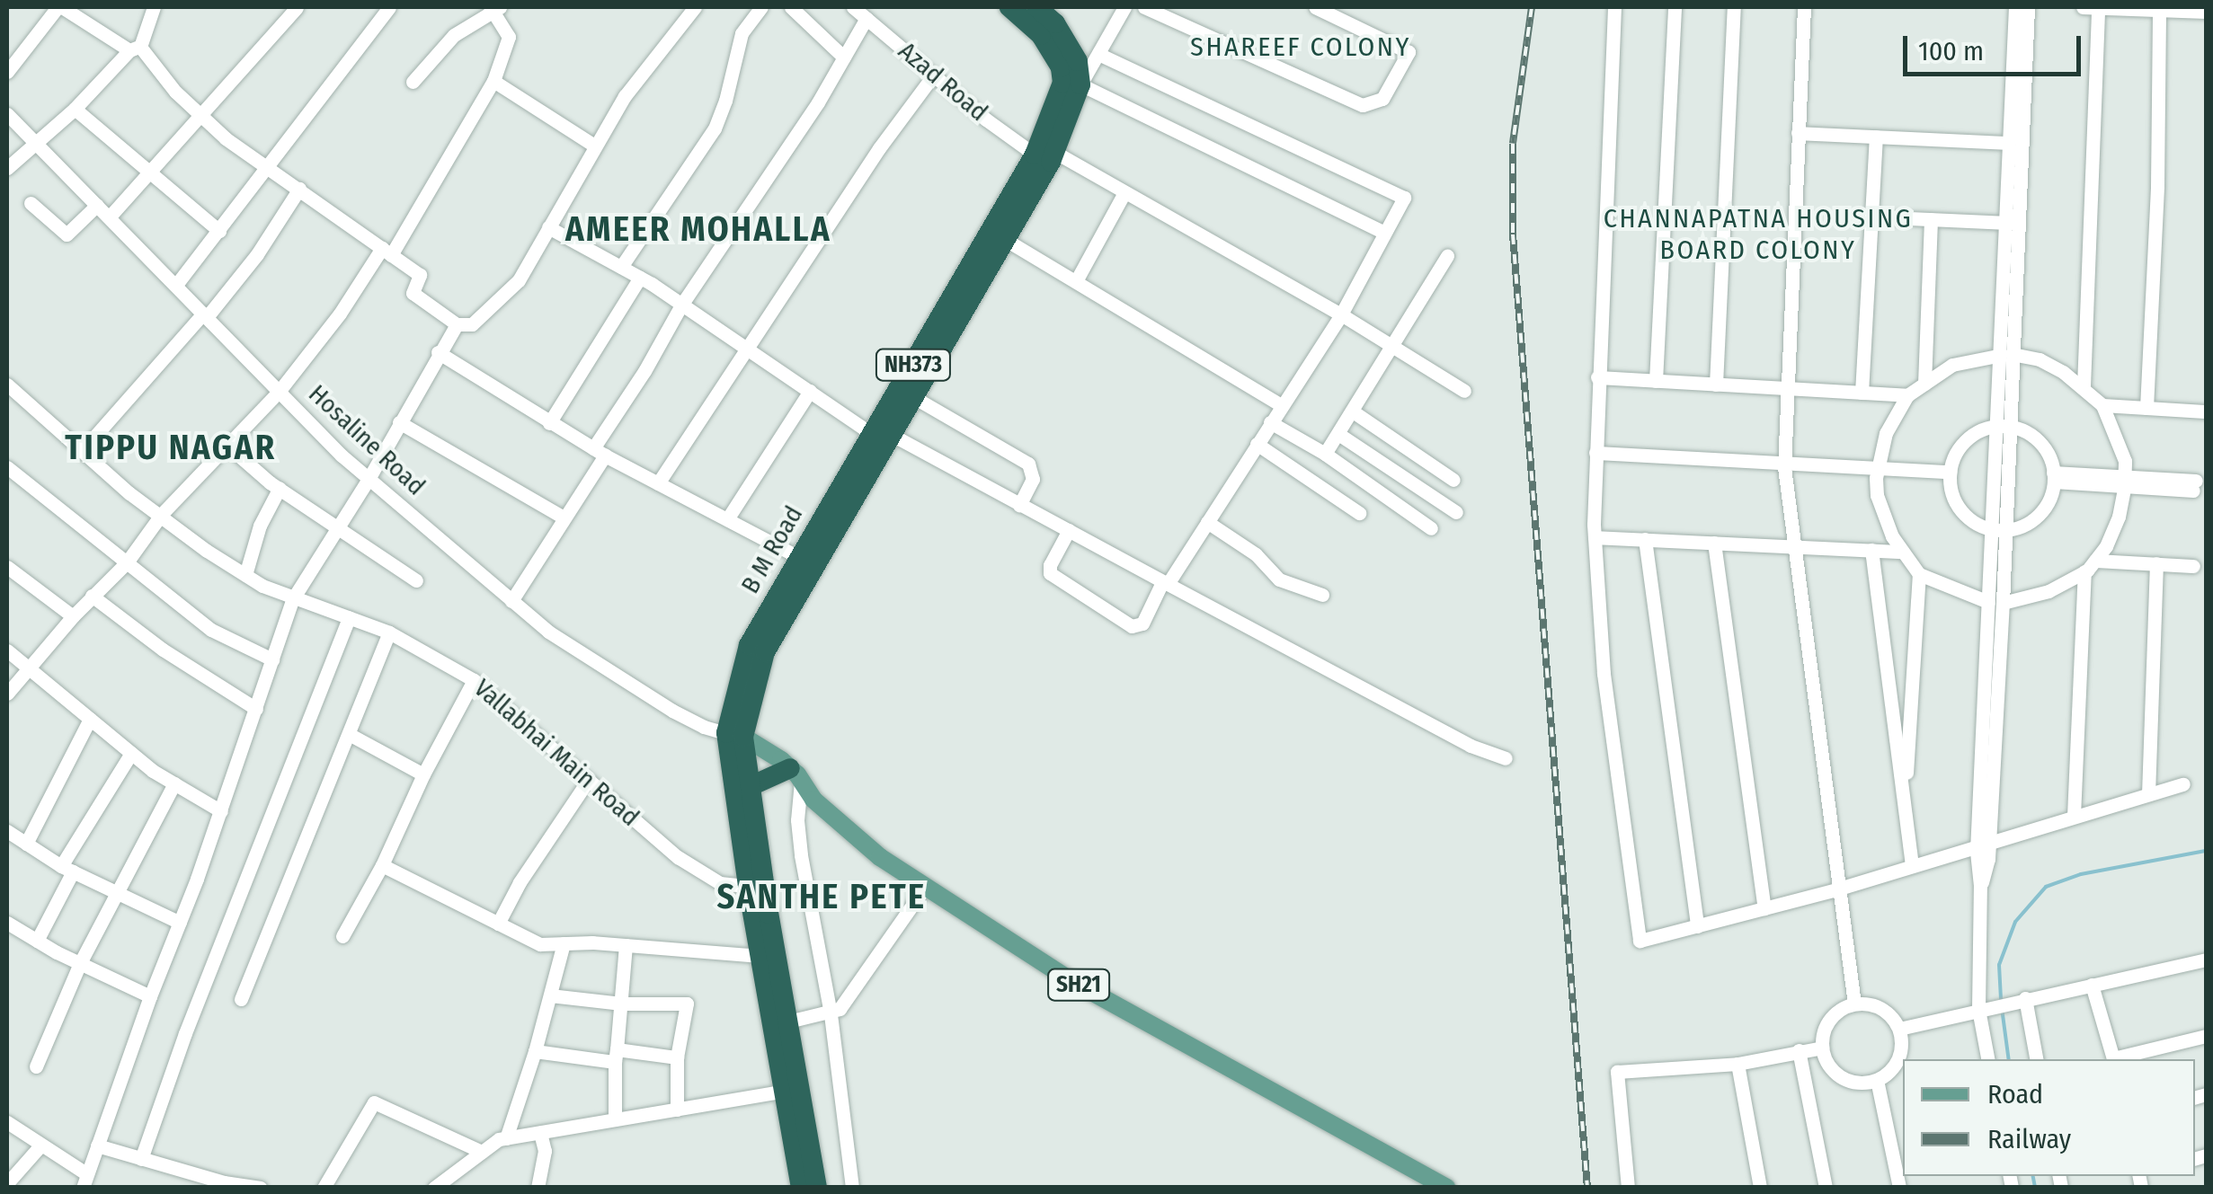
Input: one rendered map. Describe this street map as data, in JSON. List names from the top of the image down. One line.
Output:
{"streets":{"highway":["NH373","B M Road"],"main road":["SH21"],"street":["Azad Road","Hosaline Road","Vallabhai Main Road"]},"crossings":[["Azad Road","NH373"],["Azad Road","B M Road"],["NH373","Hosaline Road"],["NH373","B M Road"],["NH373","Vallabhai Main Road"],["NH373","SH21"],["Hosaline Road","SH21"]],"districts":["SHAREEF COLONY","CHANNAPATNA HOUSING BOARD COLONY","AMEER MOHALLA","TIPPU NAGAR","SANTHE PETE"],"legend":["Road","Railway"],"scale_bar":"100 m"}
